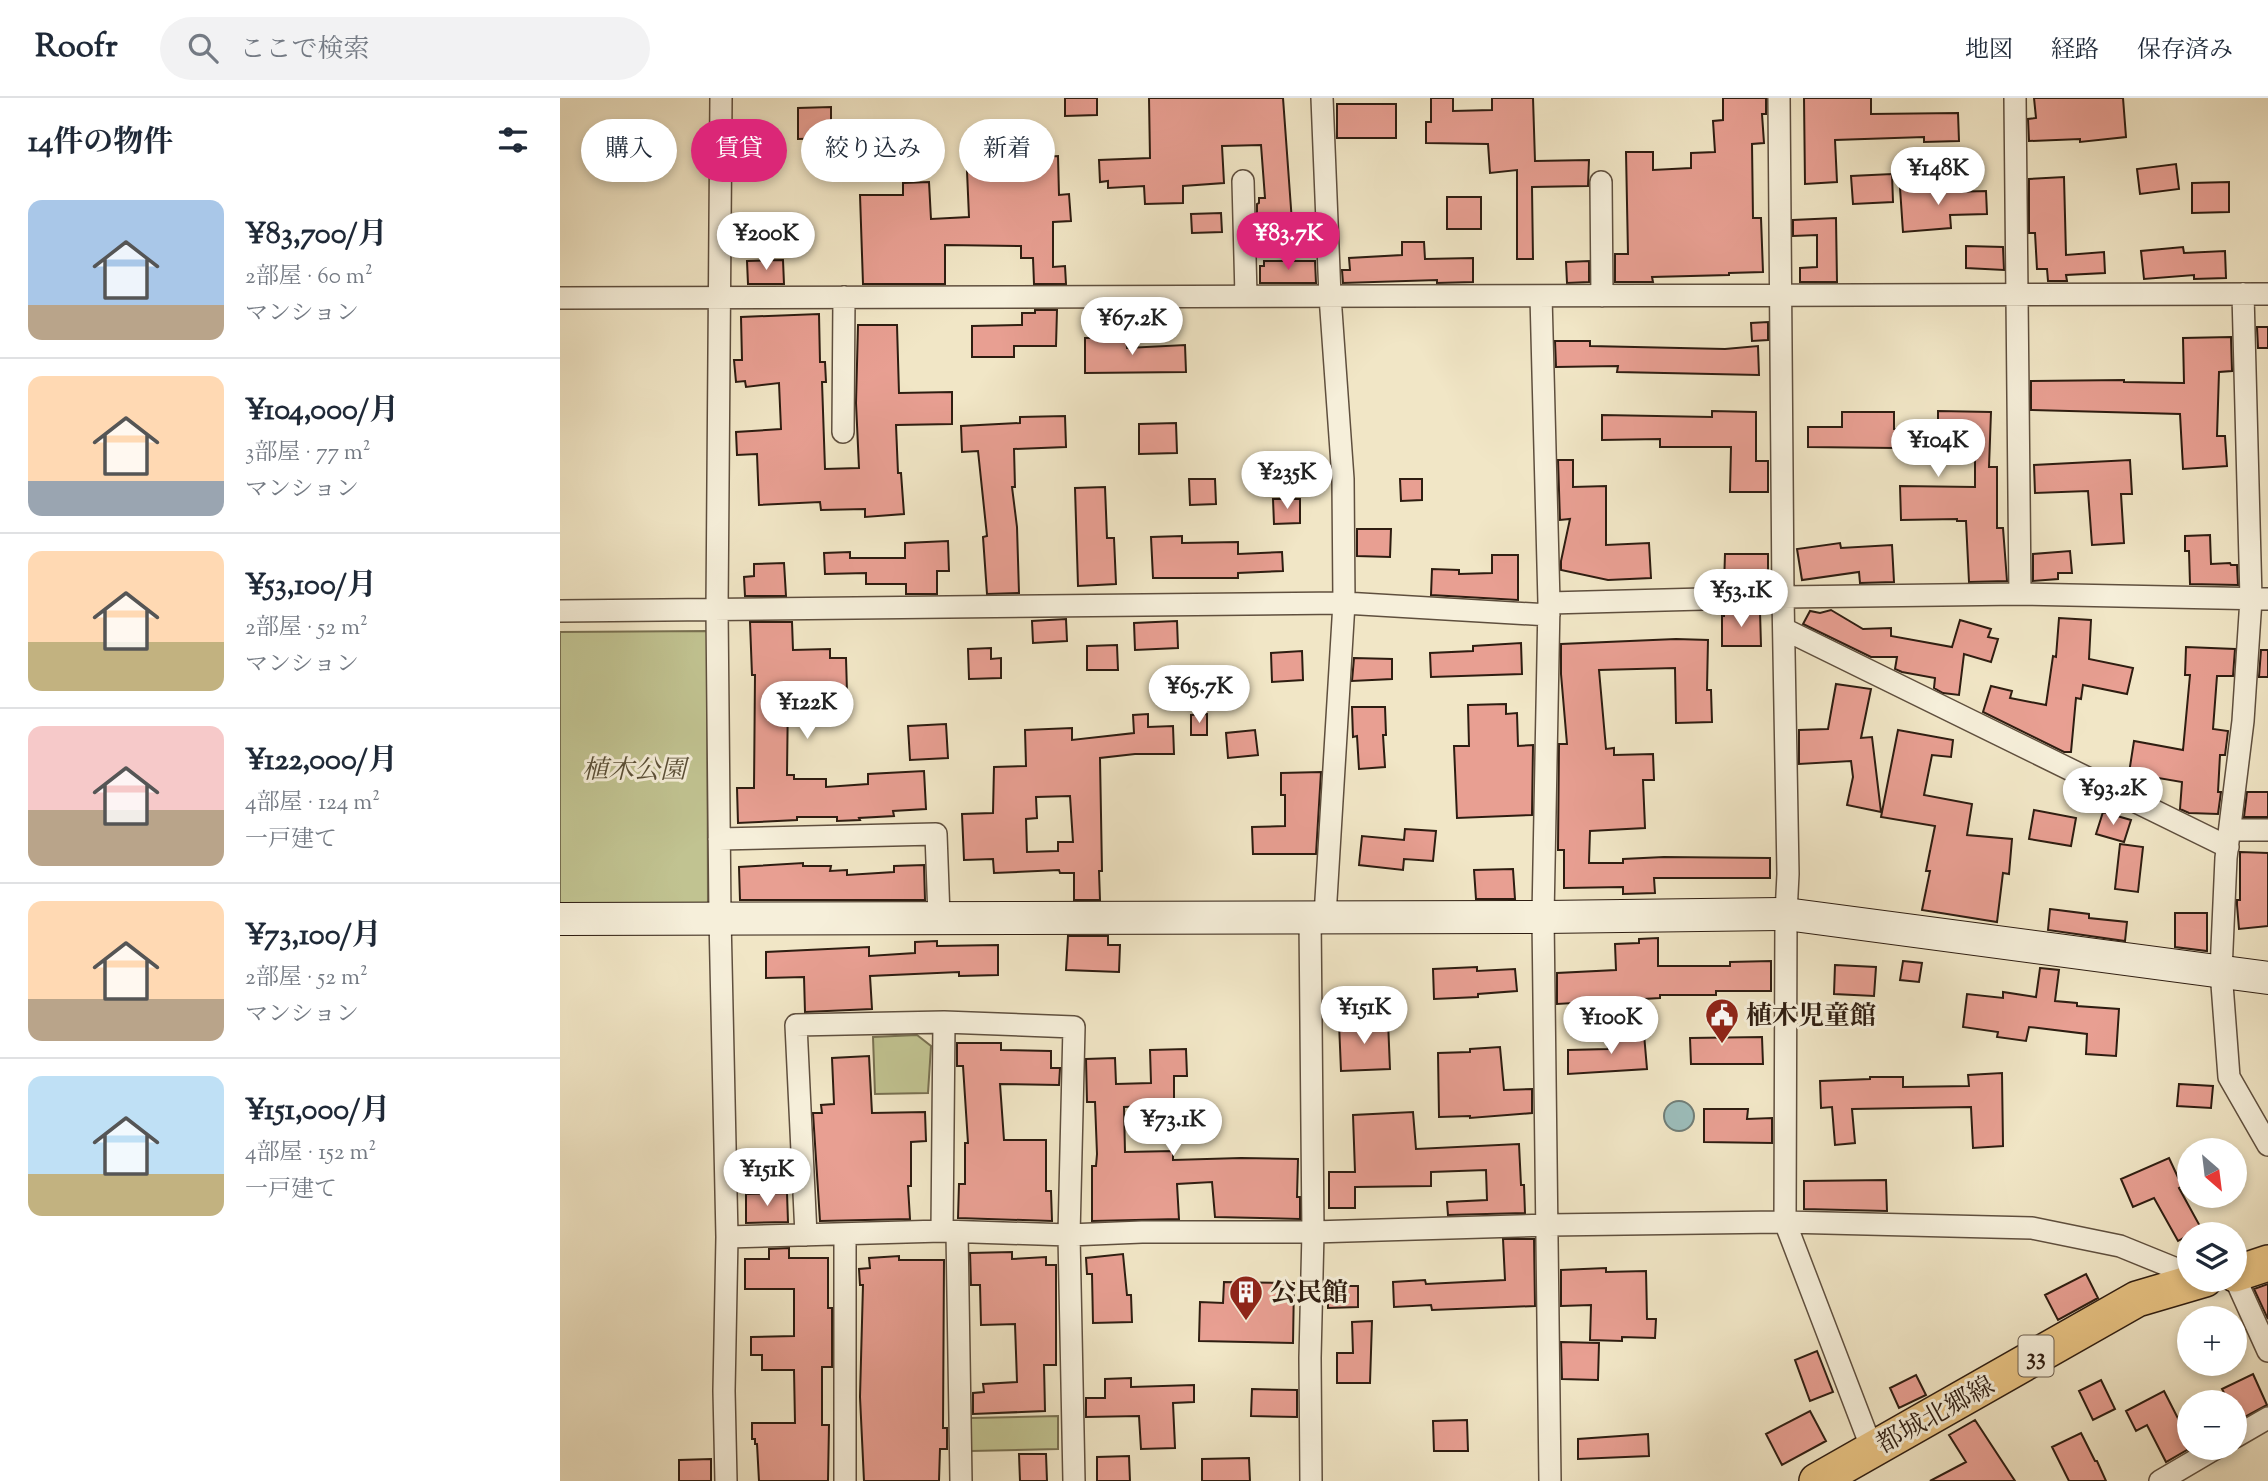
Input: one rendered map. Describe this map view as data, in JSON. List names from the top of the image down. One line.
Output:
{"streets":{"main road":["33","都城北郷線"]},"parks":["植木公園"],"places":{"public building":["植木児童館"],"building":["公民館"]},"north":"bottom right","page":{"header":"Roofr","search":"ここで検索","nav":["地図","経路","保存済み"],"heading":"14件の物件","chip":["購入","賃貸","絞り込み","新着"],"price":["¥148K","¥200K","¥83.7K","¥67.2K","¥104K","¥235K","¥53.1K","¥65.7K","¥122K","¥93.2K","¥151K","¥100K","¥73.1K","¥151K"],"list":[{"name":"¥83,700/月","note":"2部屋 · 60 m² · マンション"},{"name":"¥104,000/月","note":"3部屋 · 77 m² · マンション"},{"name":"¥53,100/月","note":"2部屋 · 52 m² · マンション"},{"name":"¥122,000/月","note":"4部屋 · 124 m² · 一戸建て"},{"name":"¥73,100/月","note":"2部屋 · 52 m² · マンション"},{"name":"¥151,000/月","note":"4部屋 · 152 m² · 一戸建て"}],"map_buttons":["+","−"]}}
